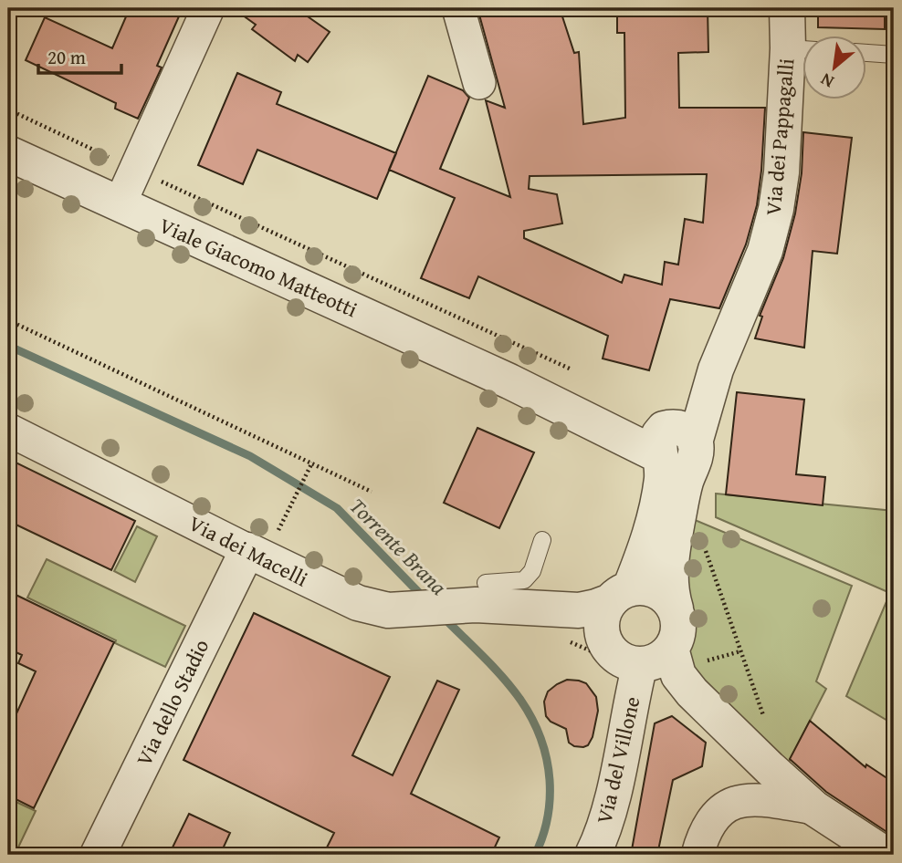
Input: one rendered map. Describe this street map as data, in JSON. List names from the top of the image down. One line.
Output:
{"streets":{"street":["Via dei Pappagalli","Viale Giacomo Matteotti","Via dei Macelli","Via dello Stadio","Via del Villone"]},"crossings":[["Via dei Pappagalli","Viale Giacomo Matteotti"],["Via dei Macelli","Via dello Stadio"],["Via dei Macelli","Via del Villone"]],"water":["Torrente Brana"],"scale_bar":"20 m","north":"bottom left"}
